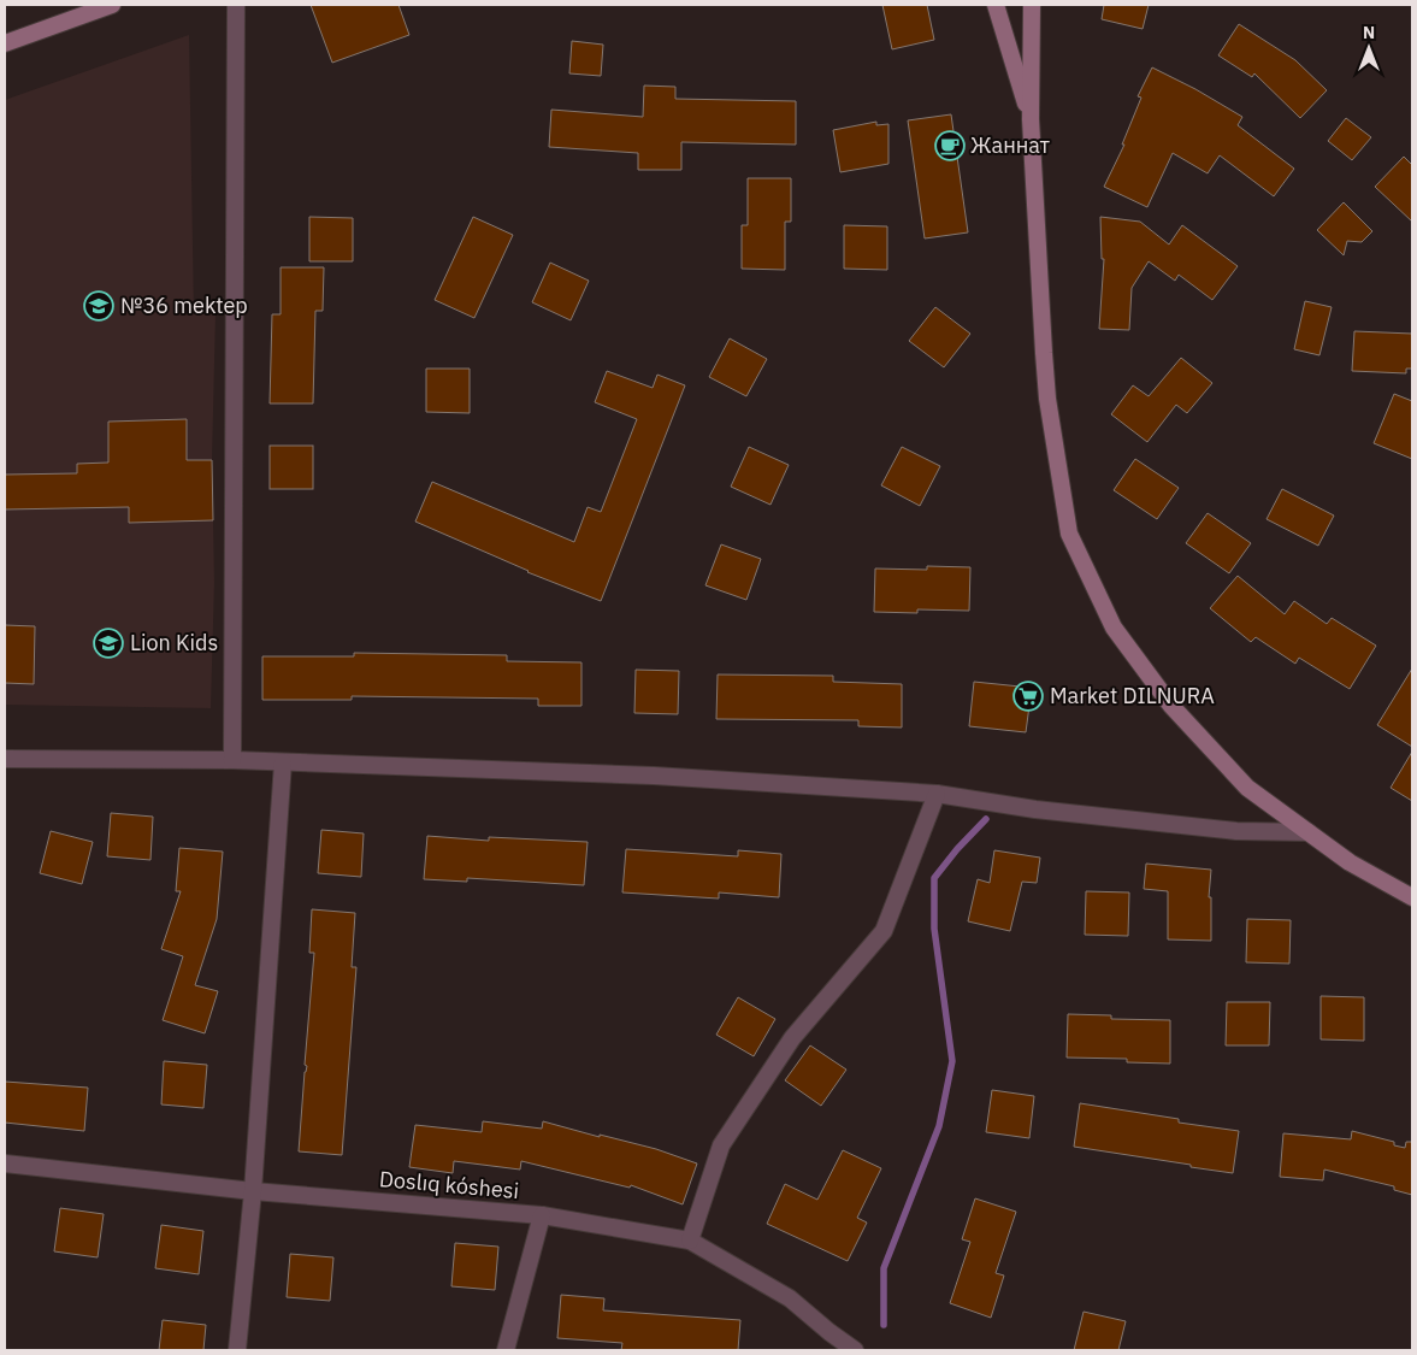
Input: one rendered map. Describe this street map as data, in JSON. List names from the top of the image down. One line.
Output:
{"streets":{"street":["Doslıq kóshesi"]},"places":{"cafe":["Жаннат"],"school or university":["№36 mektep","Lion Kids"],"supermarket":["Market DILNURA"]},"north":"top"}
